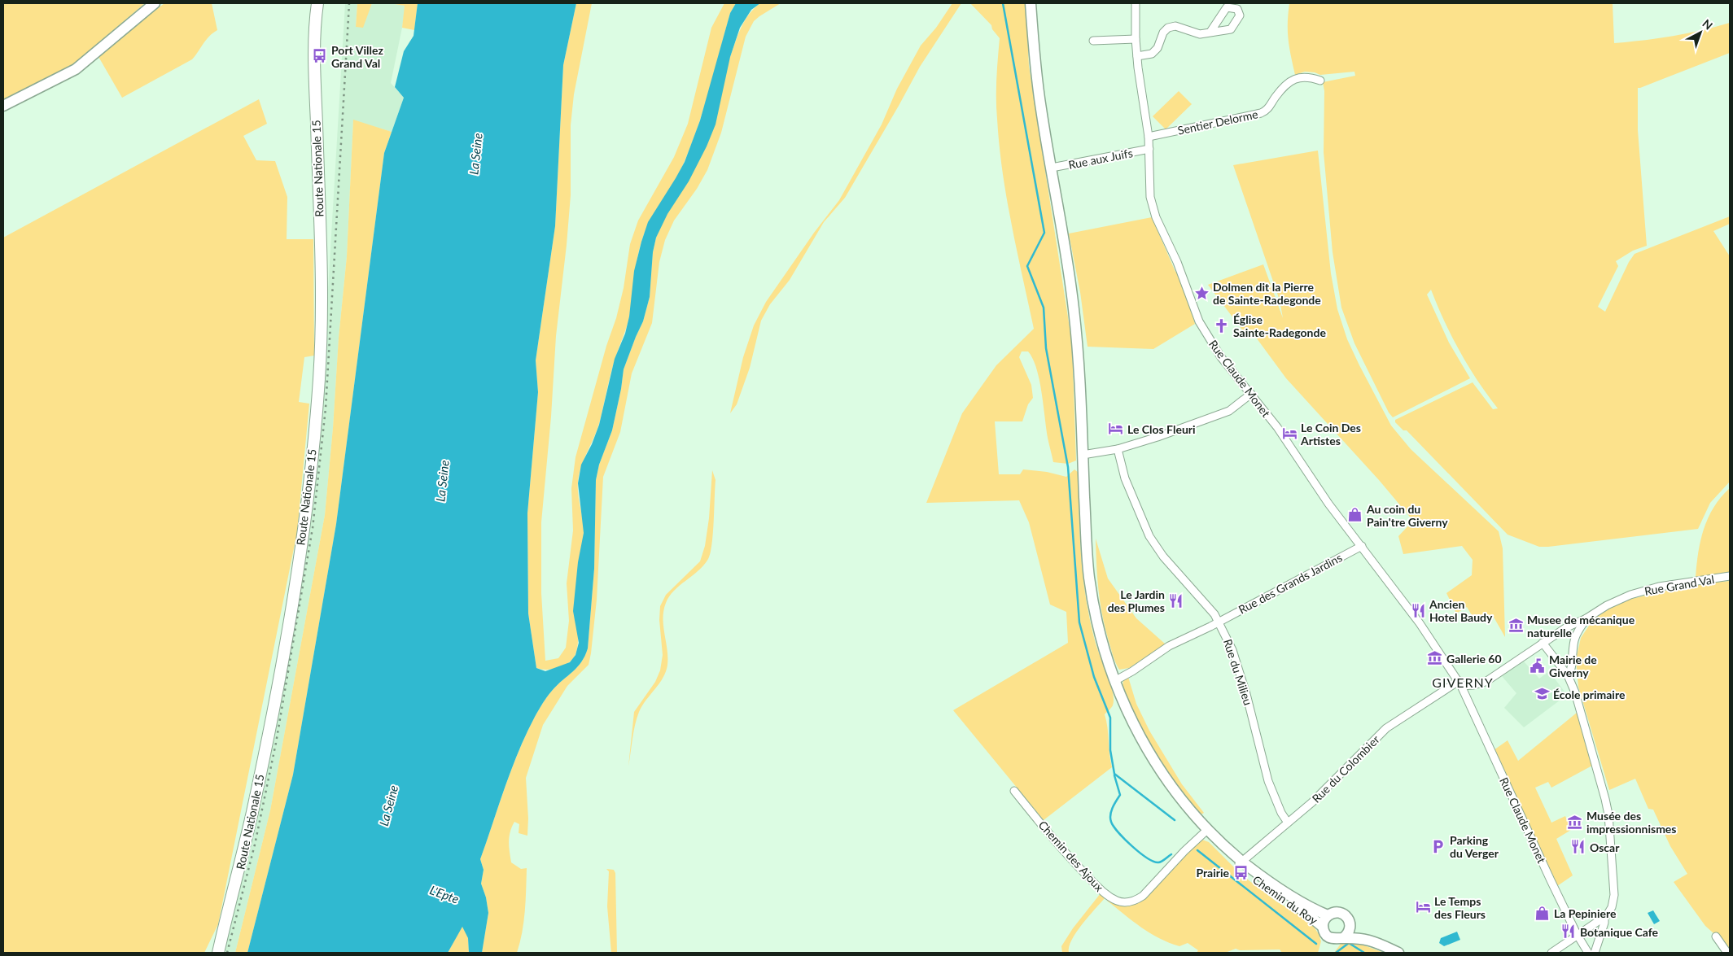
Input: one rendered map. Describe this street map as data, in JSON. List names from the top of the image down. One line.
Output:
{"streets":{"main road":["Route Nationale 15","Chemin du Roy"],"street":["Sentier Delorme","Rue aux Juifs","Rue Claude Monet","Rue des Grands Jardins","Rue Grand Val","Rue du Milieu","Rue du Colombier","Chemin des Ajoux"]},"crossings":[["Sentier Delorme","Rue Claude Monet"],["Rue aux Juifs","Rue Claude Monet"],["Rue Claude Monet","Rue des Grands Jardins"],["Rue Claude Monet","Rue Grand Val"],["Rue Claude Monet","Rue du Colombier"],["Rue des Grands Jardins","Rue du Milieu"],["Rue Grand Val","Rue du Colombier"],["Rue du Milieu","Rue du Colombier"],["Rue du Colombier","Chemin du Roy"]],"districts":["GIVERNY"],"water":["La Seine","L'Epte"],"places":{"bus stop":["Port Villez Grand Val","Prairie"],"place":["Dolmen dit la Pierre de Sainte-Radegonde"],"church":["Église Sainte-Radegonde"],"hotel":["Le Clos Fleuri","Le Coin Des Artistes","Le Temps des Fleurs"],"shop":["Au coin du Pain'tre Giverny","La Pepiniere"],"restaurant":["Le Jardin des Plumes","Ancien Hotel Baudy","Oscar","Botanique Cafe"],"museum":["Musee de mécanique naturelle","Gallerie 60","Musée des impressionnismes"],"public building":["Mairie de Giverny"],"school or university":["École primaire"],"parking":["Parking du Verger"]},"north":"top right"}
